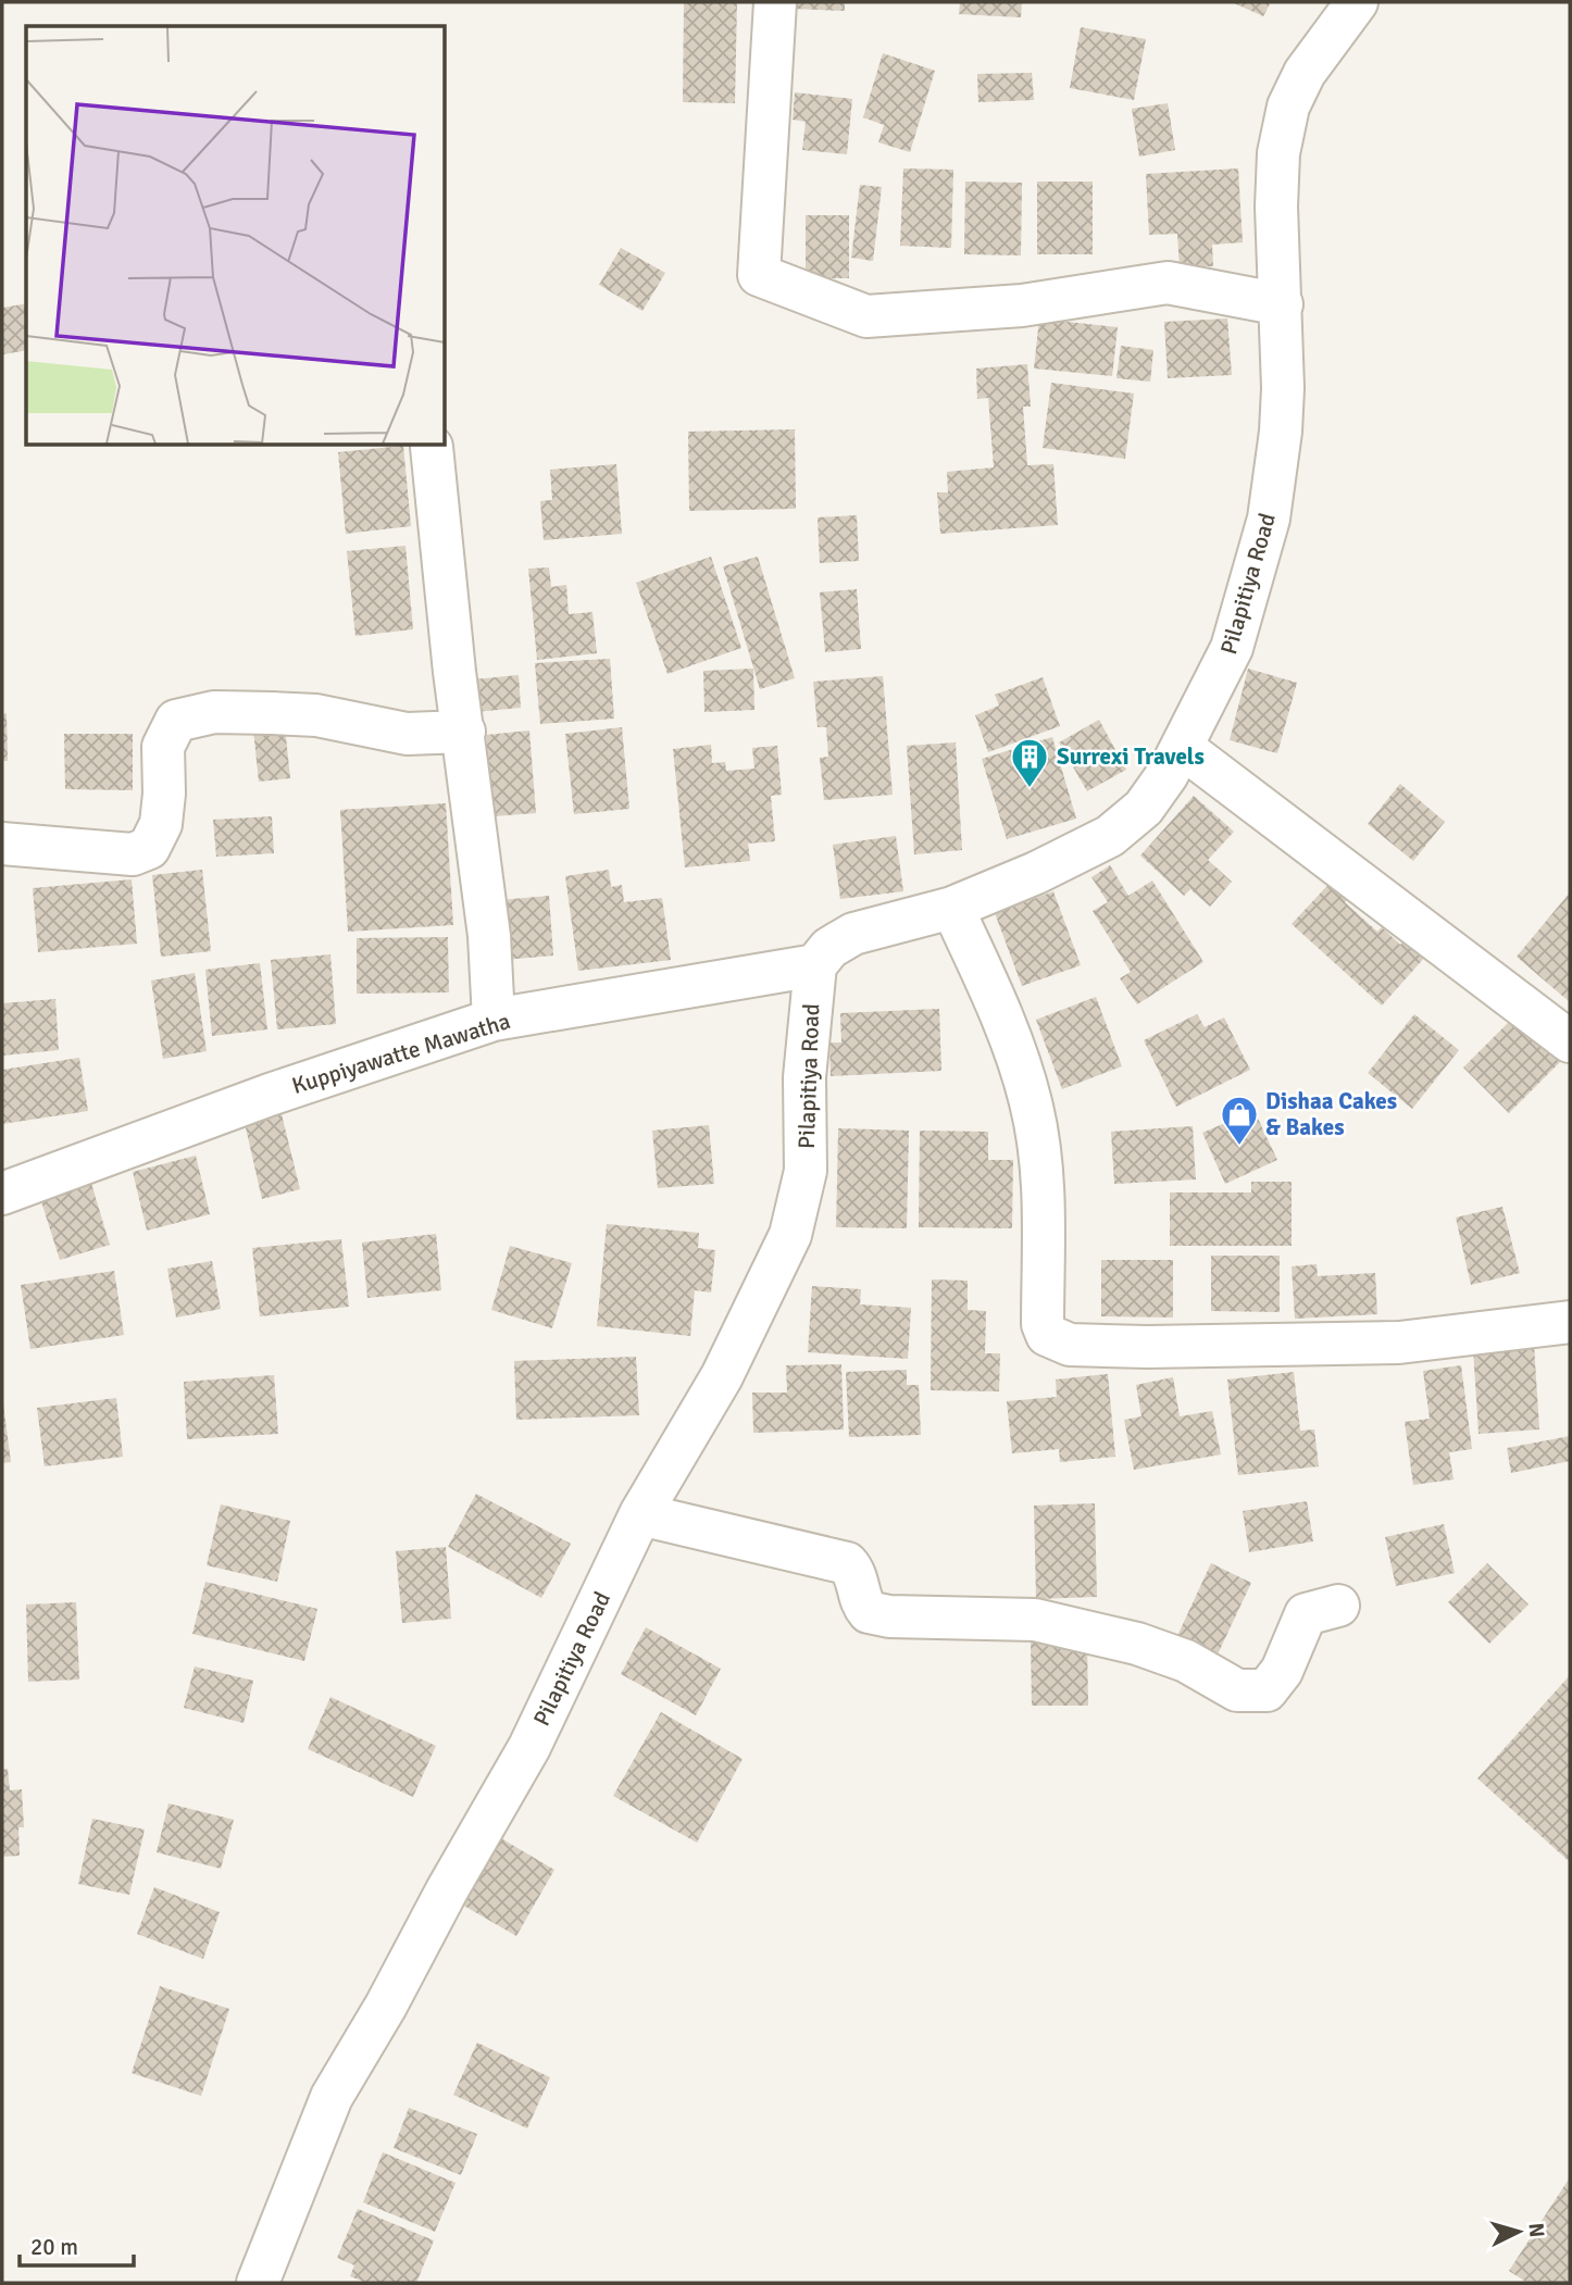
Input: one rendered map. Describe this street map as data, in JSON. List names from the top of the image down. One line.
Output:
{"streets":{"street":["Pilapitiya Road","Kuppiyawatte Mawatha"]},"crossings":[["Pilapitiya Road","Kuppiyawatte Mawatha"]],"places":{"building":["Surrexi Travels"],"shop":["Dishaa Cakes & Bakes"]},"scale_bar":"20 m","north":"right"}
